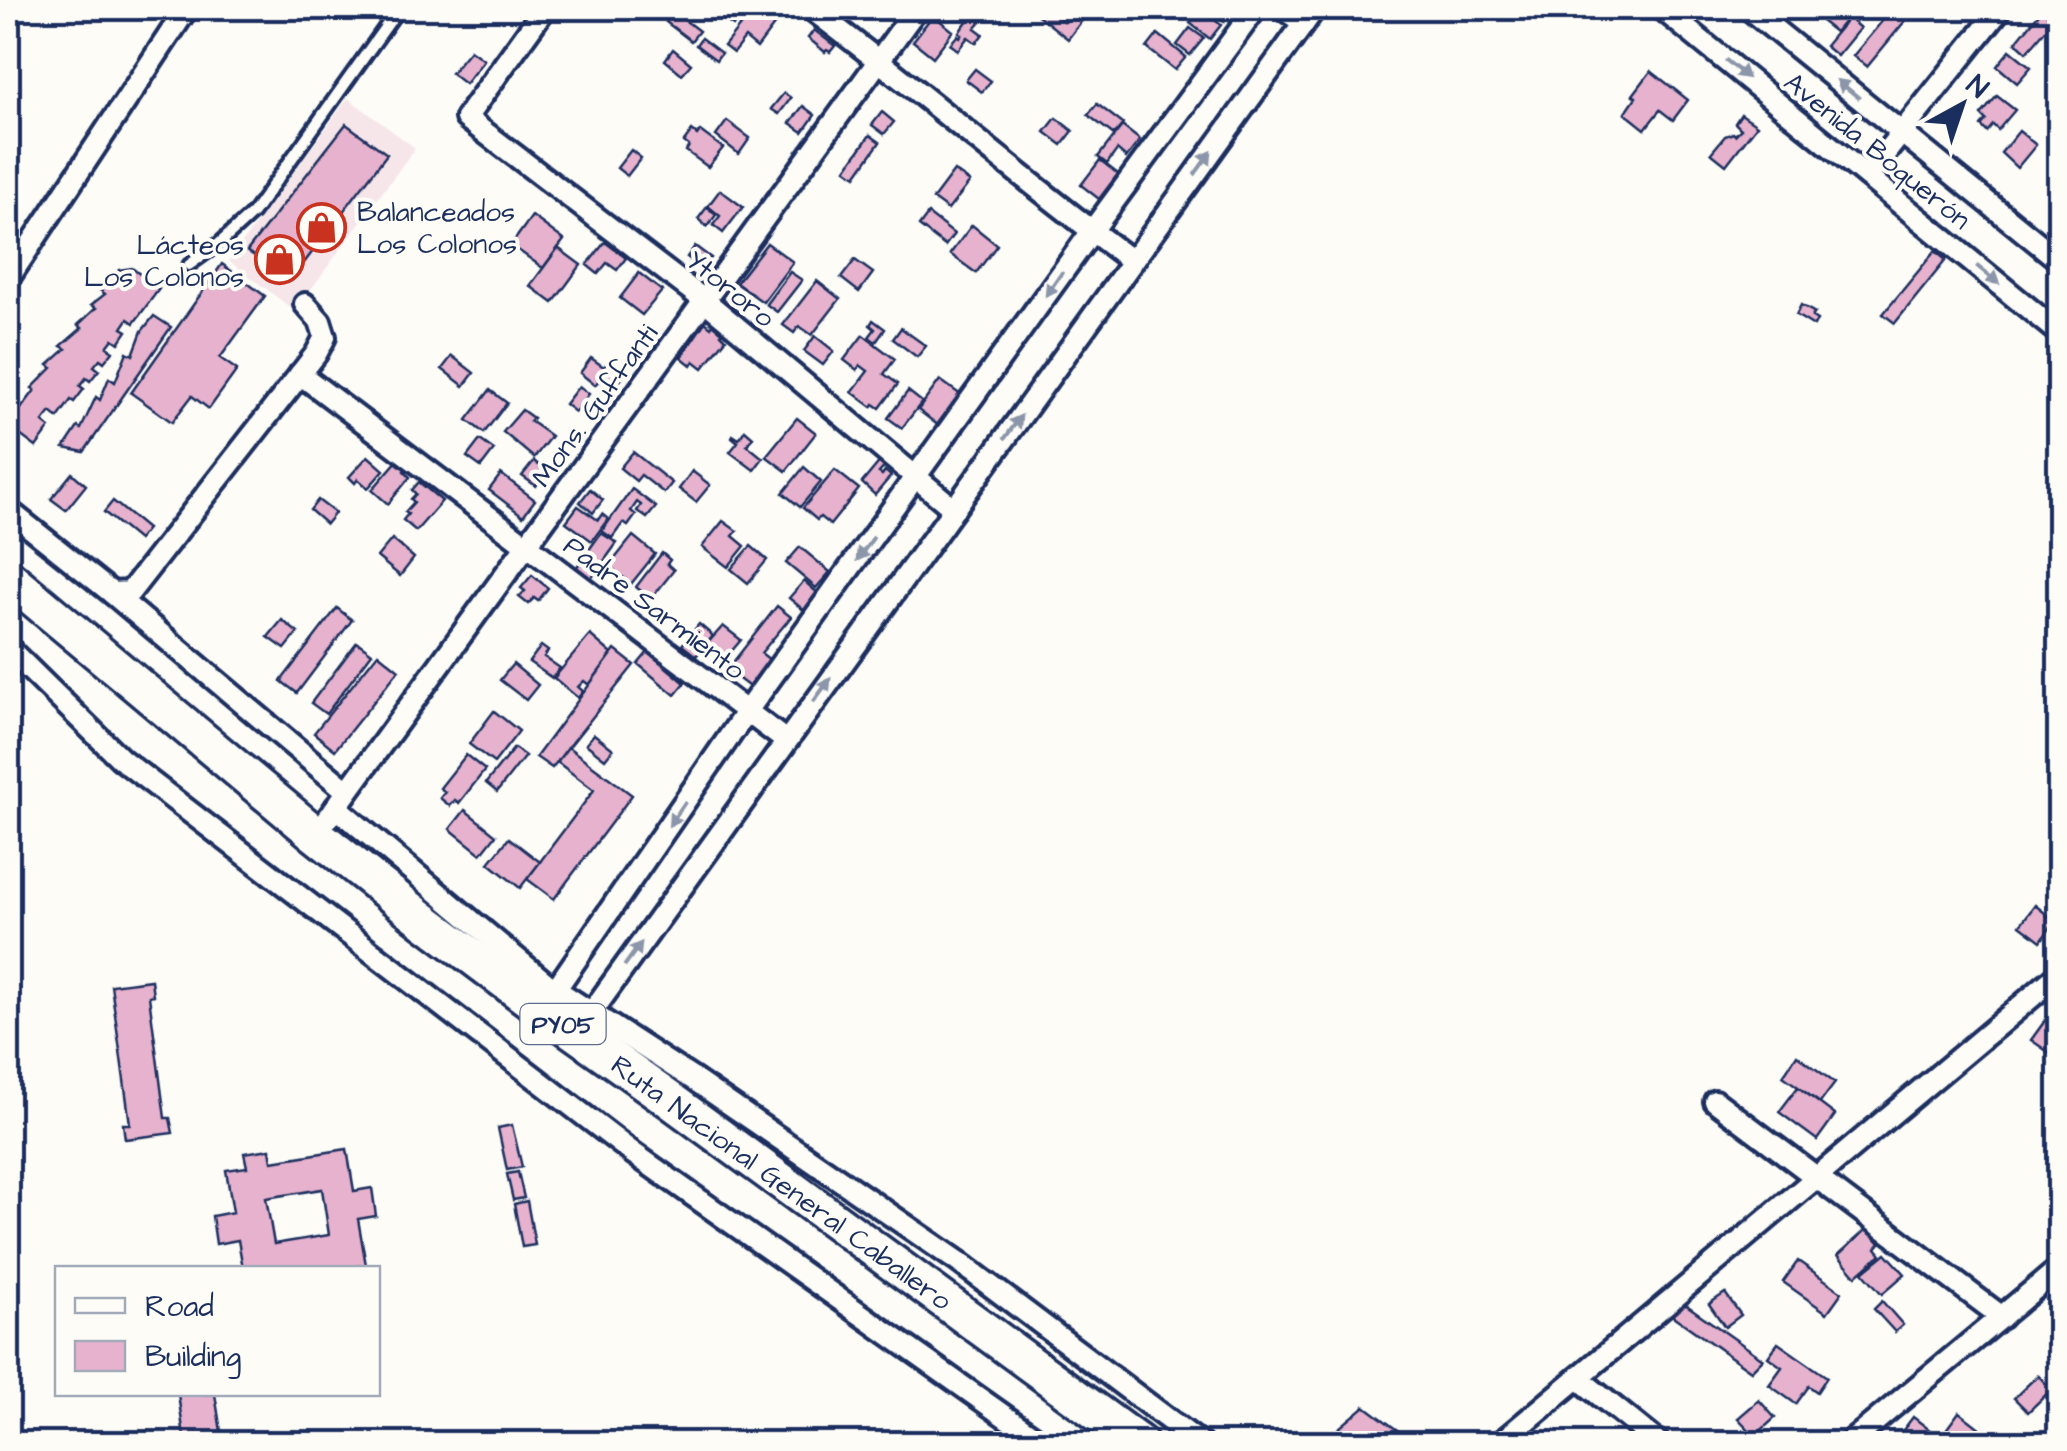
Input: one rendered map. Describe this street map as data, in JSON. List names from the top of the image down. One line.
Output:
{"streets":{"highway":["PY05","Ruta Nacional General Caballero"],"street":["Avenida Boquerón","Ytororo","Mons. Guffanti","Padre Sarmiento"]},"crossings":[["Ytororo","Mons. Guffanti"],["Mons. Guffanti","Padre Sarmiento"],["Mons. Guffanti","Ruta Nacional General Caballero"]],"places":{"shop":["Balanceados Los Colonos","Lácteos Los Colonos"]},"legend":["Road","Building"],"north":"top right"}
